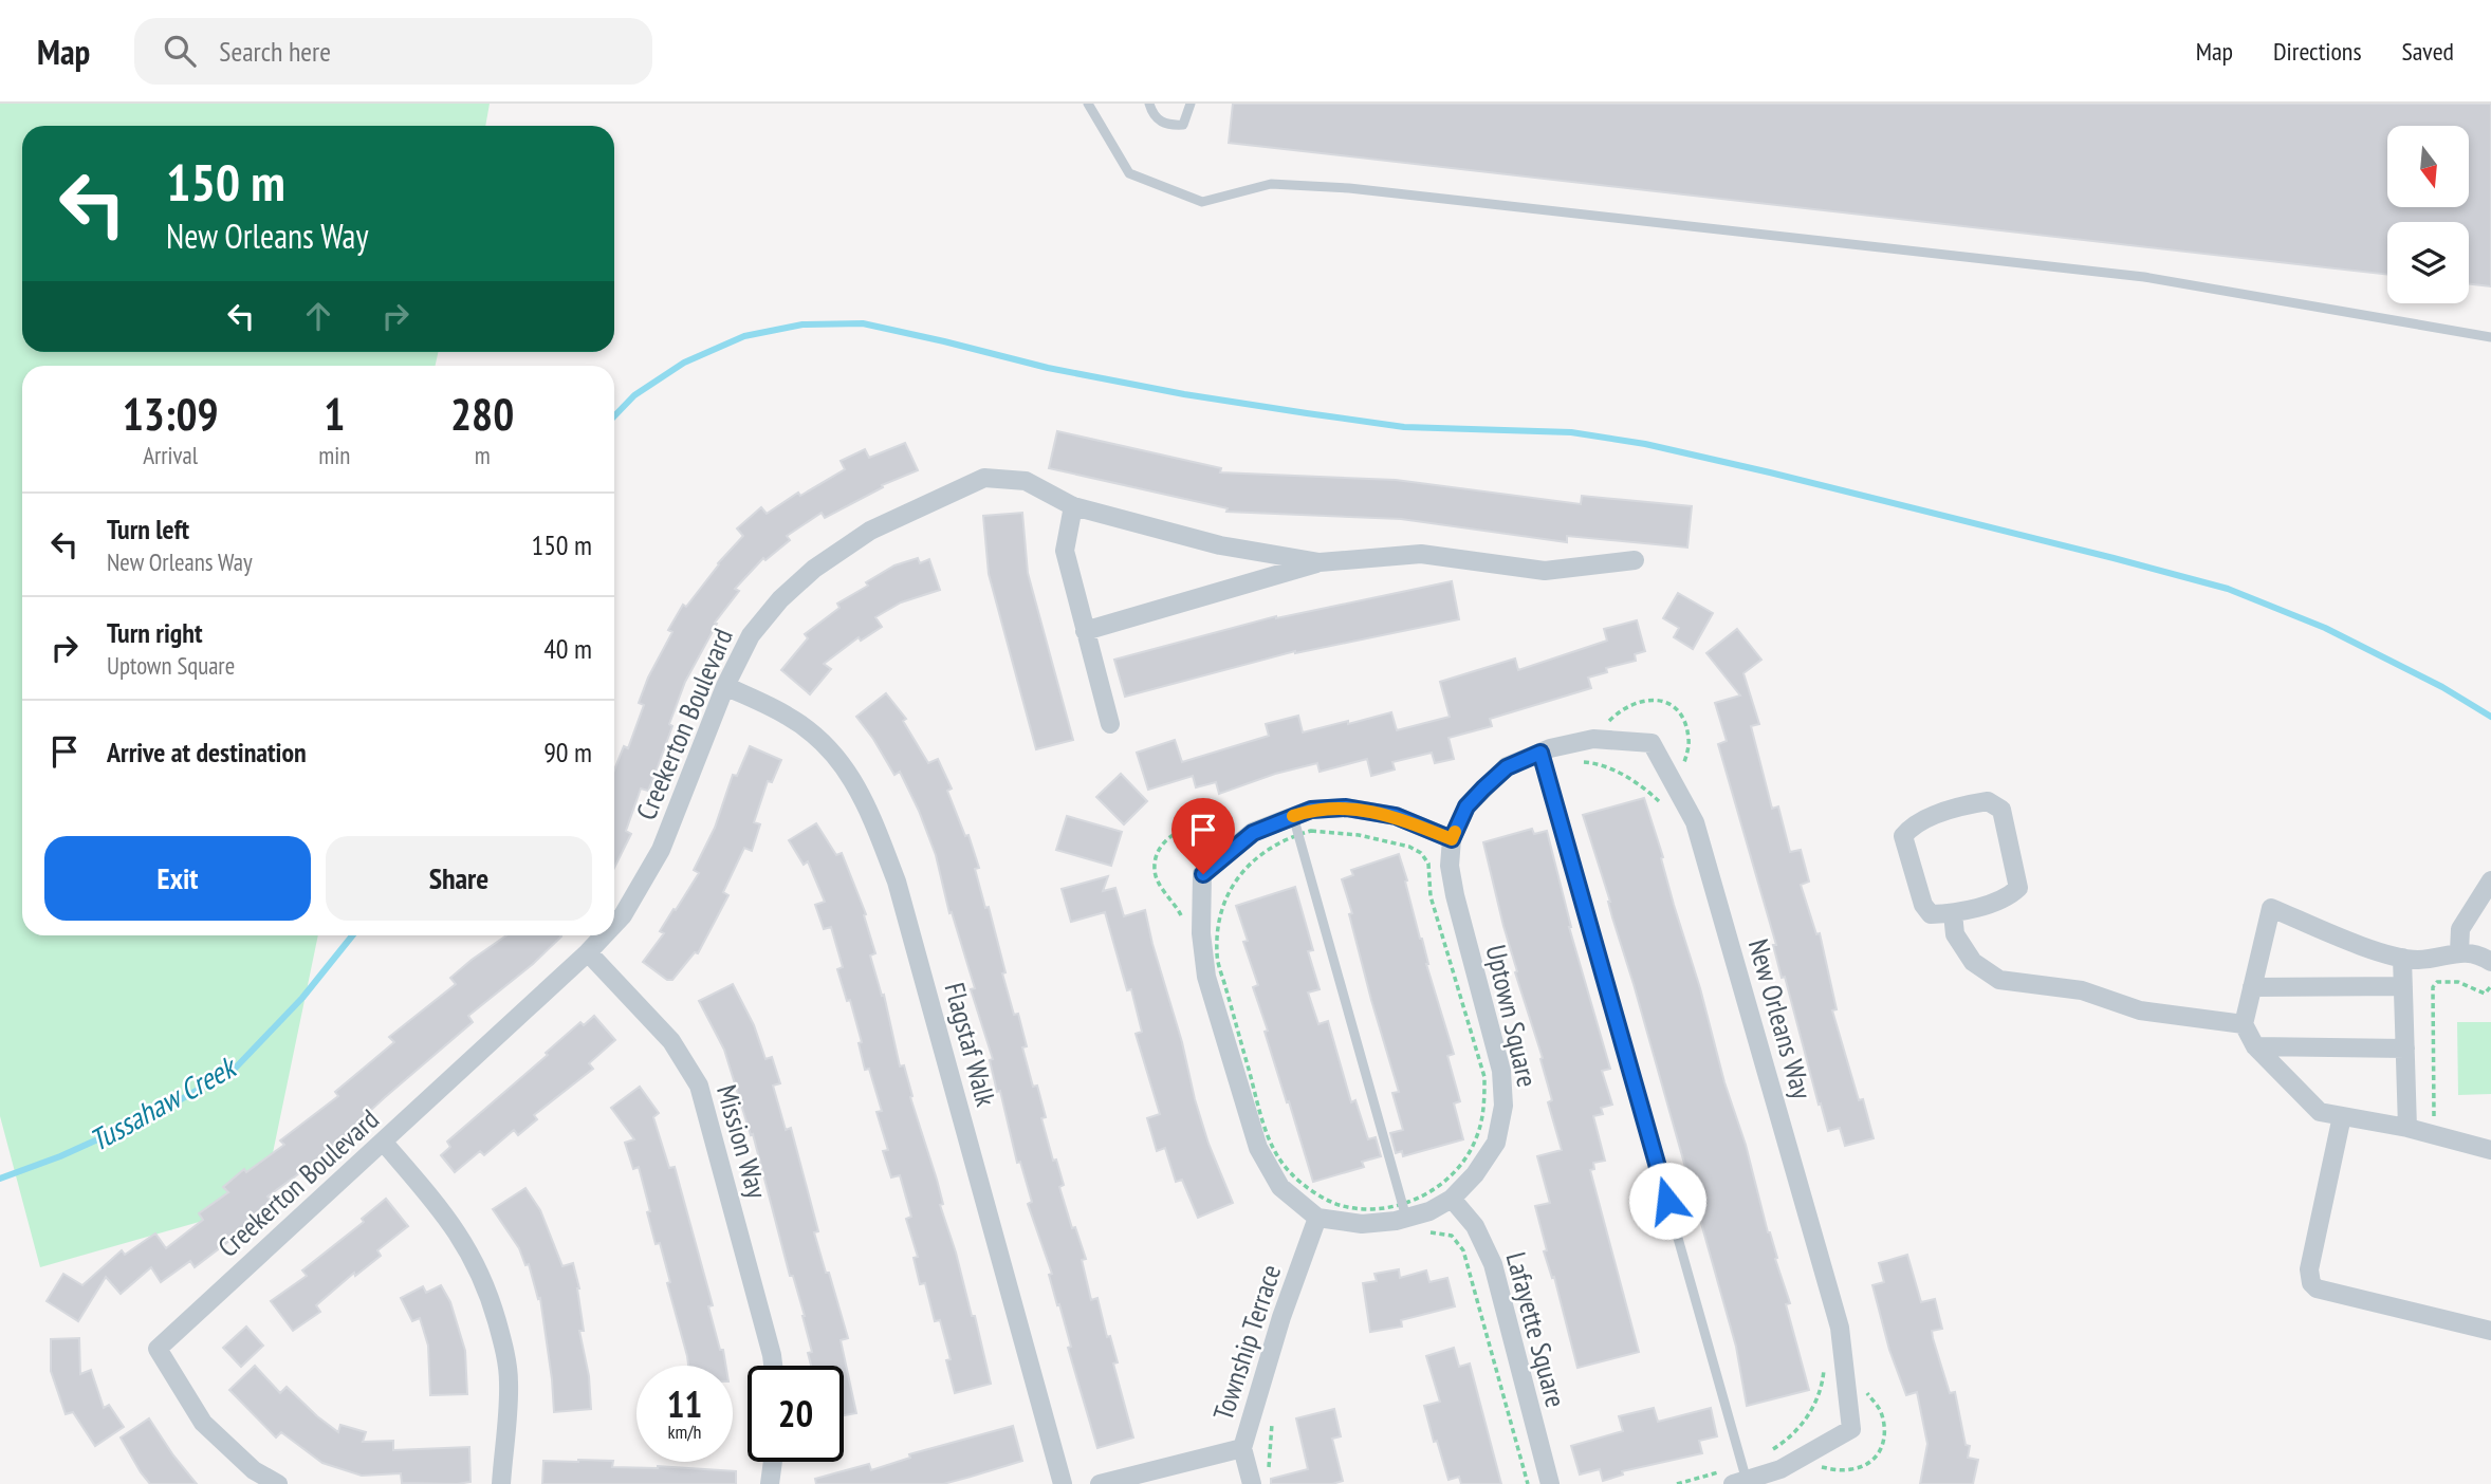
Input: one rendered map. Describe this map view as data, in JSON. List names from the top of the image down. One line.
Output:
{"streets":{"street":["Creekerton Boulevard","Uptown Square","New Orleans Way","Flagstaf Walk","Mission Way","Lafayette Square","Township Terrace"]},"crossings":[["Creekerton Boulevard","Flagstaf Walk"],["Creekerton Boulevard","Mission Way"],["Uptown Square","New Orleans Way"],["Uptown Square","Lafayette Square"],["Uptown Square","Township Terrace"]],"water":["Tussahaw Creek"],"north":"bottom","page":{"header":"Map","search":"Search here","nav":["Map","Directions","Saved"],"turn":["150 m","New Orleans Way"],"eta":["13:09","Arrival","1","min","280","m"],"list":[{"name":"Turn left","note":"New Orleans Way","value":"150 m"},{"name":"Turn right","note":"Uptown Square","value":"40 m"},{"name":"Arrive at destination","value":"90 m"}],"buttons":["Exit","Share"],"speed":"11 km/h","limit":"20"}}
